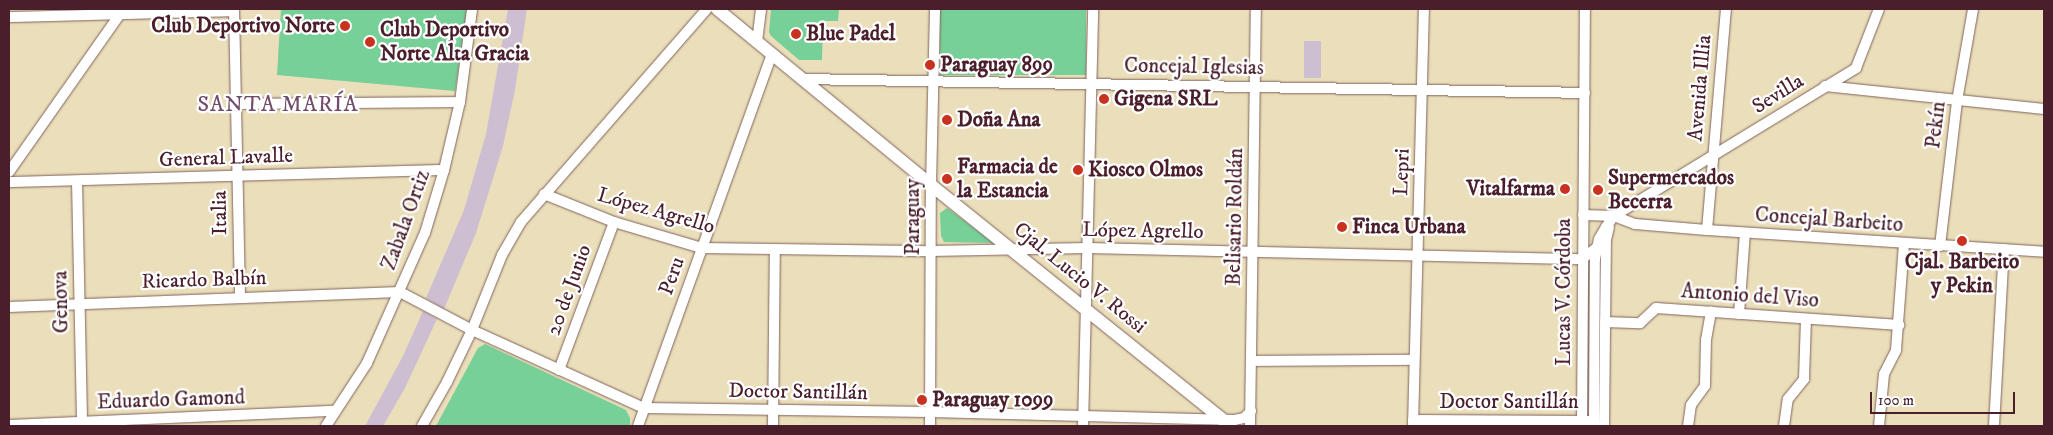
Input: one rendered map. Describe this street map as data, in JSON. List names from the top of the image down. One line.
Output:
{"streets":{"main road":["Cjal. Lucio V. Rossi"],"street":["Concejal Iglesias","Avenida Illia","Sevilla","Pekín","General Lavalle","Lepri","López Agrello","Italia","Paraguay","Belisario Roldán","Zabala Ortiz","Concejal Barbeito","Peru","Ricardo Balbín","20 de Junio","Lucas V. Córdoba","Antonio del Viso","Genova","Doctor Santillán","Eduardo Gamond"]},"crossings":[["Concejal Iglesias","Lepri"],["Concejal Iglesias","Paraguay"],["Concejal Iglesias","Belisario Roldán"],["Concejal Iglesias","Cjal. Lucio V. Rossi"],["Concejal Iglesias","Lucas V. Córdoba"],["Avenida Illia","Sevilla"],["Avenida Illia","Concejal Barbeito"],["Sevilla","Pekín"],["Sevilla","Concejal Barbeito"],["Sevilla","Lucas V. Córdoba"],["Pekín","Concejal Barbeito"],["General Lavalle","Italia"],["General Lavalle","Zabala Ortiz"],["General Lavalle","Genova"],["Lepri","López Agrello"],["Lepri","Doctor Santillán"],["López Agrello","Paraguay"],["López Agrello","Belisario Roldán"],["López Agrello","Peru"],["López Agrello","Cjal. Lucio V. Rossi"],["López Agrello","20 de Junio"],["López Agrello","Lucas V. Córdoba"],["Italia","Ricardo Balbín"],["Paraguay","Cjal. Lucio V. Rossi"],["Paraguay","Doctor Santillán"],["Belisario Roldán","Doctor Santillán"],["Zabala Ortiz","Ricardo Balbín"],["Zabala Ortiz","Doctor Santillán"],["Zabala Ortiz","Eduardo Gamond"],["Concejal Barbeito","Lucas V. Córdoba"],["Peru","Cjal. Lucio V. Rossi"],["Peru","Doctor Santillán"],["Cjal. Lucio V. Rossi","Doctor Santillán"],["Ricardo Balbín","Genova"],["Ricardo Balbín","Doctor Santillán"],["20 de Junio","Doctor Santillán"],["Lucas V. Córdoba","Doctor Santillán"],["Genova","Eduardo Gamond"]],"districts":["SANTA MARÍA"],"places":["Club Deportivo Norte","Blue Padel","Club Deportivo Norte Alta Gracia","Paraguay 899","Gigena SRL","Doña Ana","Kiosco Olmos","Farmacia de la Estancia","Vitalfarma","Supermercados Becerra","Finca Urbana","Cjal. Barbeito y Pekin","Paraguay 1099"],"scale_bar":"100 m"}
